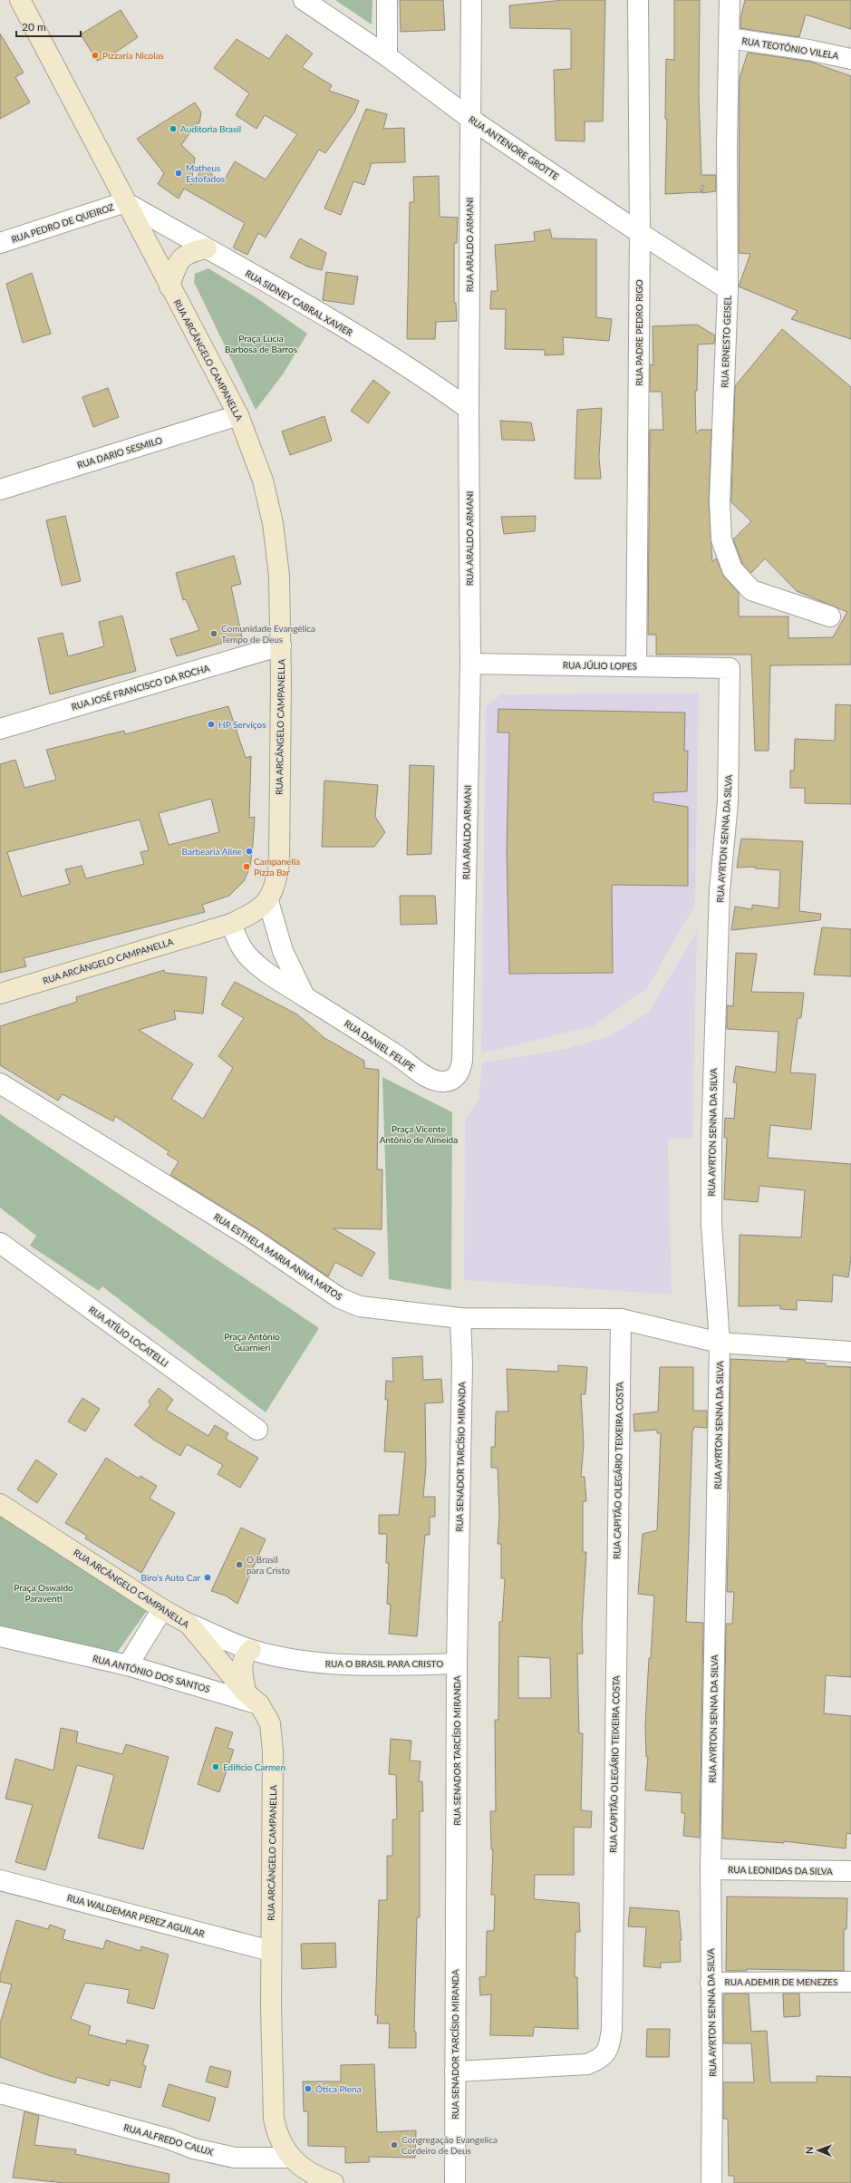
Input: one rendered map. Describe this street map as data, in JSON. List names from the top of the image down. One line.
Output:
{"streets":{"street":["RUA TEOTÔNIO VILELA","RUA ANTENORE GROTTE","RUA PEDRO DE QUEIROZ","RUA ARALDO ARMANI","RUA SIDNEY CABRAL XAVIER","RUA PADRE PEDRO RIGO","RUA ERNESTO GEISEL","RUA ARCÂNGELO CAMPANELLA","RUA DARIO SESMILO","RUA JÚLIO LOPES","RUA JOSÉ FRANCISCO DA ROCHA","RUA AYRTON SENNA DA SILVA","RUA DANIEL FELIPE","RUA ESTHELA MARIA ANNA MATOS","RUA ATÍLIO LOCATELLI","RUA SENADOR TARCÍSIO MIRANDA","RUA CAPITÃO OLEGÁRIO TEIXEIRA COSTA","RUA O BRASIL PARA CRISTO","RUA ANTÔNIO DOS SANTOS","RUA LEONIDAS DA SILVA","RUA WALDEMAR PEREZ AGUILAR","RUA ADEMIR DE MENEZES","RUA ALFREDO CALUX"]},"crossings":[["RUA TEOTÔNIO VILELA","RUA ERNESTO GEISEL"],["RUA ANTENORE GROTTE","RUA ARALDO ARMANI"],["RUA ANTENORE GROTTE","RUA PADRE PEDRO RIGO"],["RUA ANTENORE GROTTE","RUA ERNESTO GEISEL"],["RUA PEDRO DE QUEIROZ","RUA SIDNEY CABRAL XAVIER"],["RUA PEDRO DE QUEIROZ","RUA ARCÂNGELO CAMPANELLA"],["RUA ARALDO ARMANI","RUA SIDNEY CABRAL XAVIER"],["RUA ARALDO ARMANI","RUA JÚLIO LOPES"],["RUA ARALDO ARMANI","RUA DANIEL FELIPE"],["RUA SIDNEY CABRAL XAVIER","RUA ARCÂNGELO CAMPANELLA"],["RUA PADRE PEDRO RIGO","RUA JÚLIO LOPES"],["RUA ARCÂNGELO CAMPANELLA","RUA DARIO SESMILO"],["RUA ARCÂNGELO CAMPANELLA","RUA JOSÉ FRANCISCO DA ROCHA"],["RUA ARCÂNGELO CAMPANELLA","RUA DANIEL FELIPE"],["RUA ARCÂNGELO CAMPANELLA","RUA O BRASIL PARA CRISTO"],["RUA ARCÂNGELO CAMPANELLA","RUA ANTÔNIO DOS SANTOS"],["RUA ARCÂNGELO CAMPANELLA","RUA WALDEMAR PEREZ AGUILAR"],["RUA ARCÂNGELO CAMPANELLA","RUA ALFREDO CALUX"],["RUA JÚLIO LOPES","RUA AYRTON SENNA DA SILVA"],["RUA AYRTON SENNA DA SILVA","RUA ESTHELA MARIA ANNA MATOS"],["RUA AYRTON SENNA DA SILVA","RUA LEONIDAS DA SILVA"],["RUA AYRTON SENNA DA SILVA","RUA ADEMIR DE MENEZES"],["RUA ESTHELA MARIA ANNA MATOS","RUA SENADOR TARCÍSIO MIRANDA"],["RUA ESTHELA MARIA ANNA MATOS","RUA CAPITÃO OLEGÁRIO TEIXEIRA COSTA"],["RUA SENADOR TARCÍSIO MIRANDA","RUA CAPITÃO OLEGÁRIO TEIXEIRA COSTA"],["RUA SENADOR TARCÍSIO MIRANDA","RUA O BRASIL PARA CRISTO"]],"parks":["Praça Lúcia Barbosa de Barros","Praça Vicente Antônio de Almeida","Praça Antônio Guarnieri","Praça Oswaldo Paraventi"],"places":["Pizzaria Nicolas","Auditoria Brasil","Matheus Estofados","Comunidade Evangélica Tempo de Deus","HP Serviços","Barbearia Aline","Campanella Pizza Bar","O Brasil para Cristo","Biro's Auto Car","Edifício Carmen","Ótica Plena","Congregação Evangelica Cordeiro de Deus"],"scale_bar":"20 m","north":"left"}
